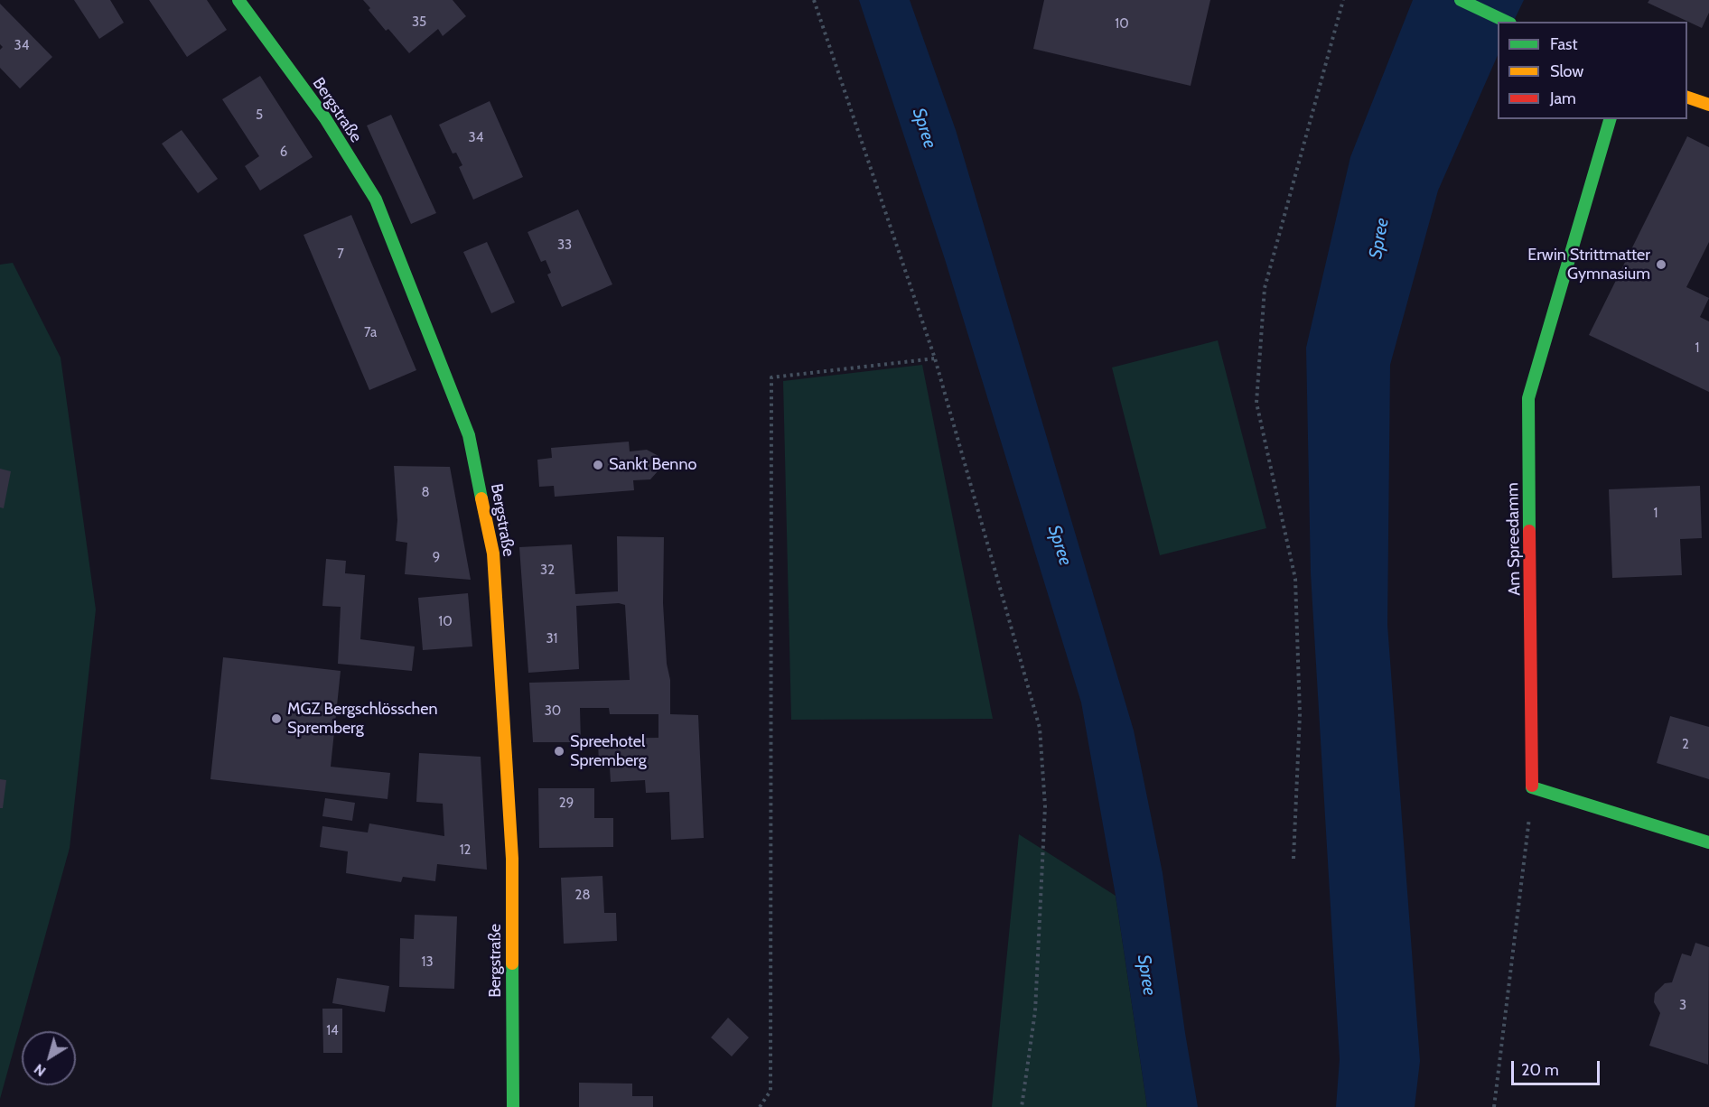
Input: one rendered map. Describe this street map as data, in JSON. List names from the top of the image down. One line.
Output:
{"streets":{"street":["Bergstraße","Am Spreedamm"]},"water":["Spree"],"places":["Erwin Strittmatter Gymnasium","Sankt Benno","MGZ Bergschlösschen Spremberg","Spreehotel Spremberg"],"house_numbers":["35","10","34","5","34","6","33","7","7a","1","8","1","9","32","10","31","30","2","29","12","28","13","3","14"],"legend":["Fast","Slow","Jam"],"scale_bar":"20 m","north":"bottom left"}
